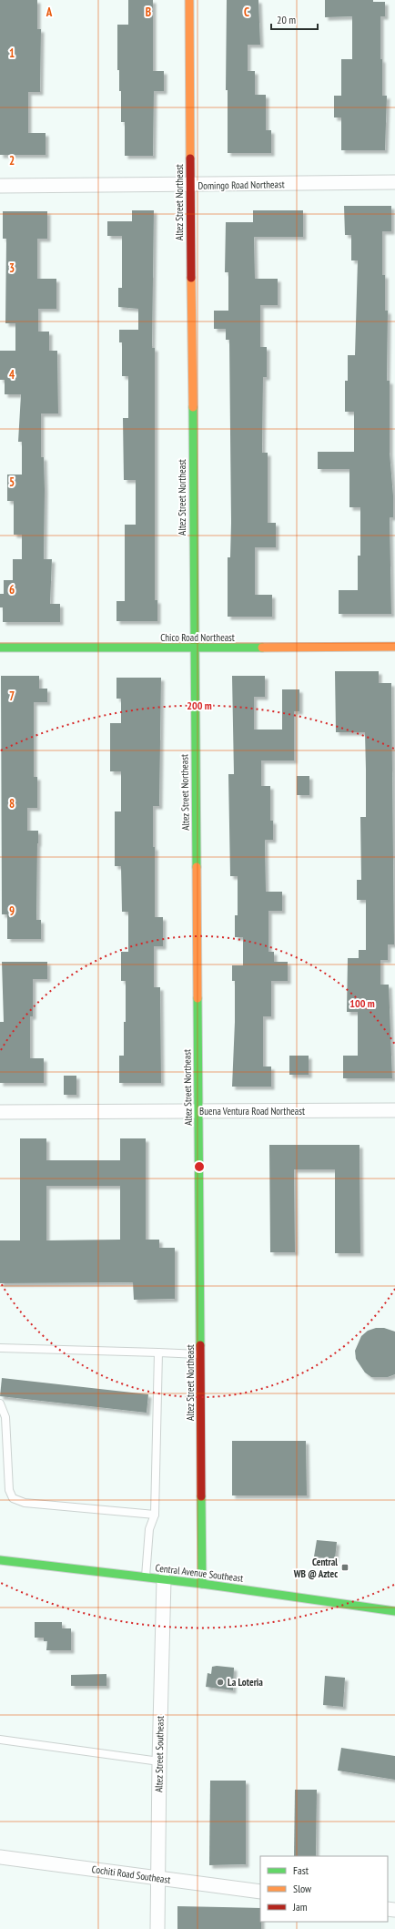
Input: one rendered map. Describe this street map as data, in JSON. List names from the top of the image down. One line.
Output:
{"streets":{"street":["Domingo Road Northeast","Altez Street Northeast","Chico Road Northeast","Buena Ventura Road Northeast","Central Avenue Southeast","Altez Street Southeast","Cochiti Road Southeast"]},"crossings":[["Domingo Road Northeast","Altez Street Northeast"],["Altez Street Northeast","Chico Road Northeast"],["Altez Street Northeast","Buena Ventura Road Northeast"],["Altez Street Northeast","Central Avenue Southeast"],["Central Avenue Southeast","Altez Street Southeast"],["Altez Street Southeast","Cochiti Road Southeast"]],"places":{"transit":["Central WB @ Aztec"],"other":["La Loteria"]},"legend":["Fast","Slow","Jam"],"scale_bar":"20 m","grid":{"columns":["A","B","C"],"rows":["1","2","3","4","5","6","7","8","9"]},"rings":["200 m","100 m"]}
